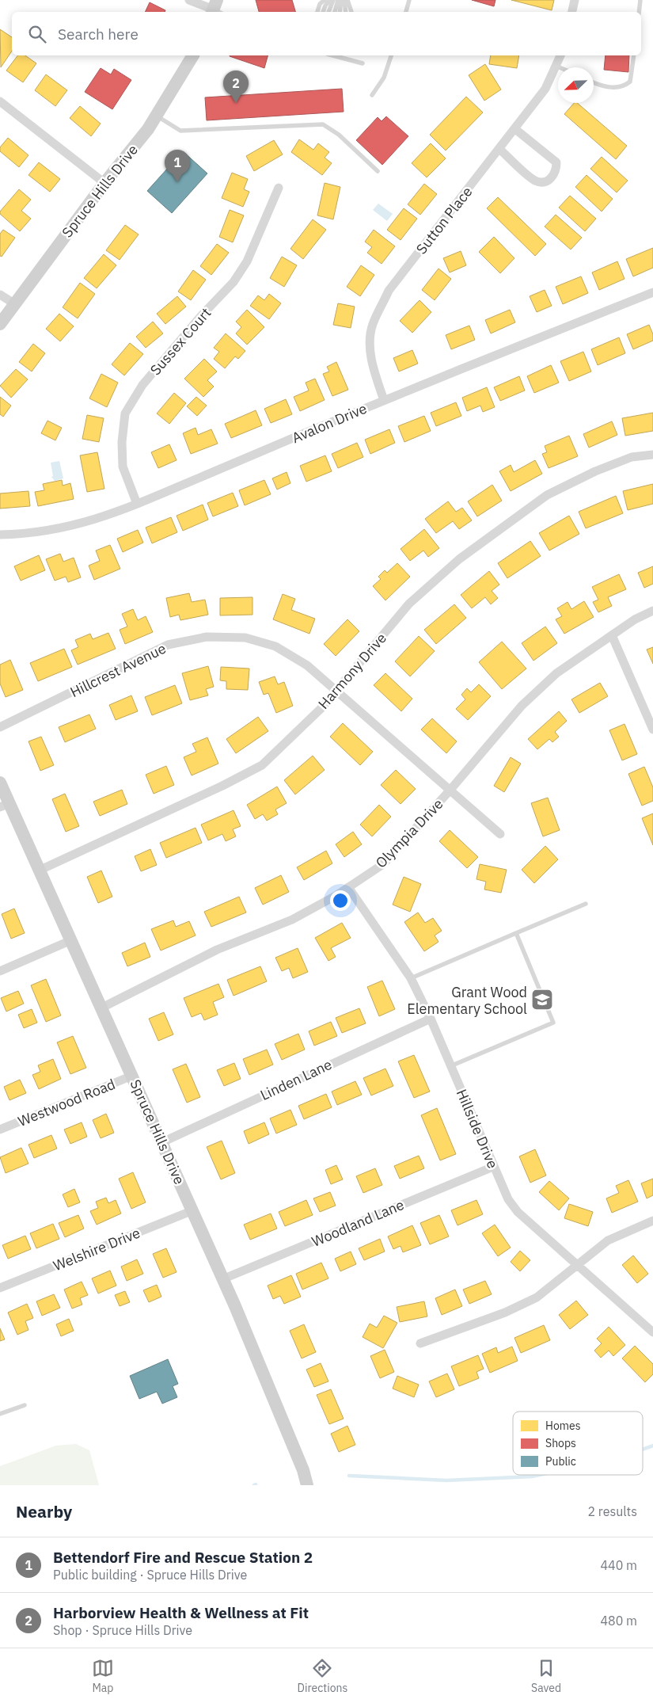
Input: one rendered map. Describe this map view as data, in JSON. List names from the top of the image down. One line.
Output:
{"streets":{"main road":["Spruce Hills Drive"],"street":["Sutton Place","Sussex Court","Avalon Drive","Hillcrest Avenue","Harmony Drive","Olympia Drive","Linden Lane","Westwood Road","Hillside Drive","Woodland Lane","Welshire Drive"]},"crossings":[["Spruce Hills Drive","Harmony Drive"],["Spruce Hills Drive","Olympia Drive"],["Spruce Hills Drive","Linden Lane"],["Spruce Hills Drive","Westwood Road"],["Spruce Hills Drive","Woodland Lane"],["Spruce Hills Drive","Welshire Drive"],["Sutton Place","Avalon Drive"],["Sussex Court","Avalon Drive"],["Hillcrest Avenue","Harmony Drive"],["Hillcrest Avenue","Olympia Drive"],["Olympia Drive","Hillside Drive"],["Linden Lane","Hillside Drive"],["Hillside Drive","Woodland Lane"]],"places":{"school or university":["Grant Wood Elementary School"]},"legend":["Homes","Shops","Public"],"north":"bottom left","page":{"search":"Search here","pins":["2","1"],"heading":["Nearby","2 results"],"list":[{"mark":"1","name":"Bettendorf Fire and Rescue Station 2","note":"Public building · Spruce Hills Drive","value":"440 m"},{"mark":"2","name":"Harborview Health & Wellness at Fit","note":"Shop · Spruce Hills Drive","value":"480 m"}],"nav":["Map","Directions","Saved"]}}
